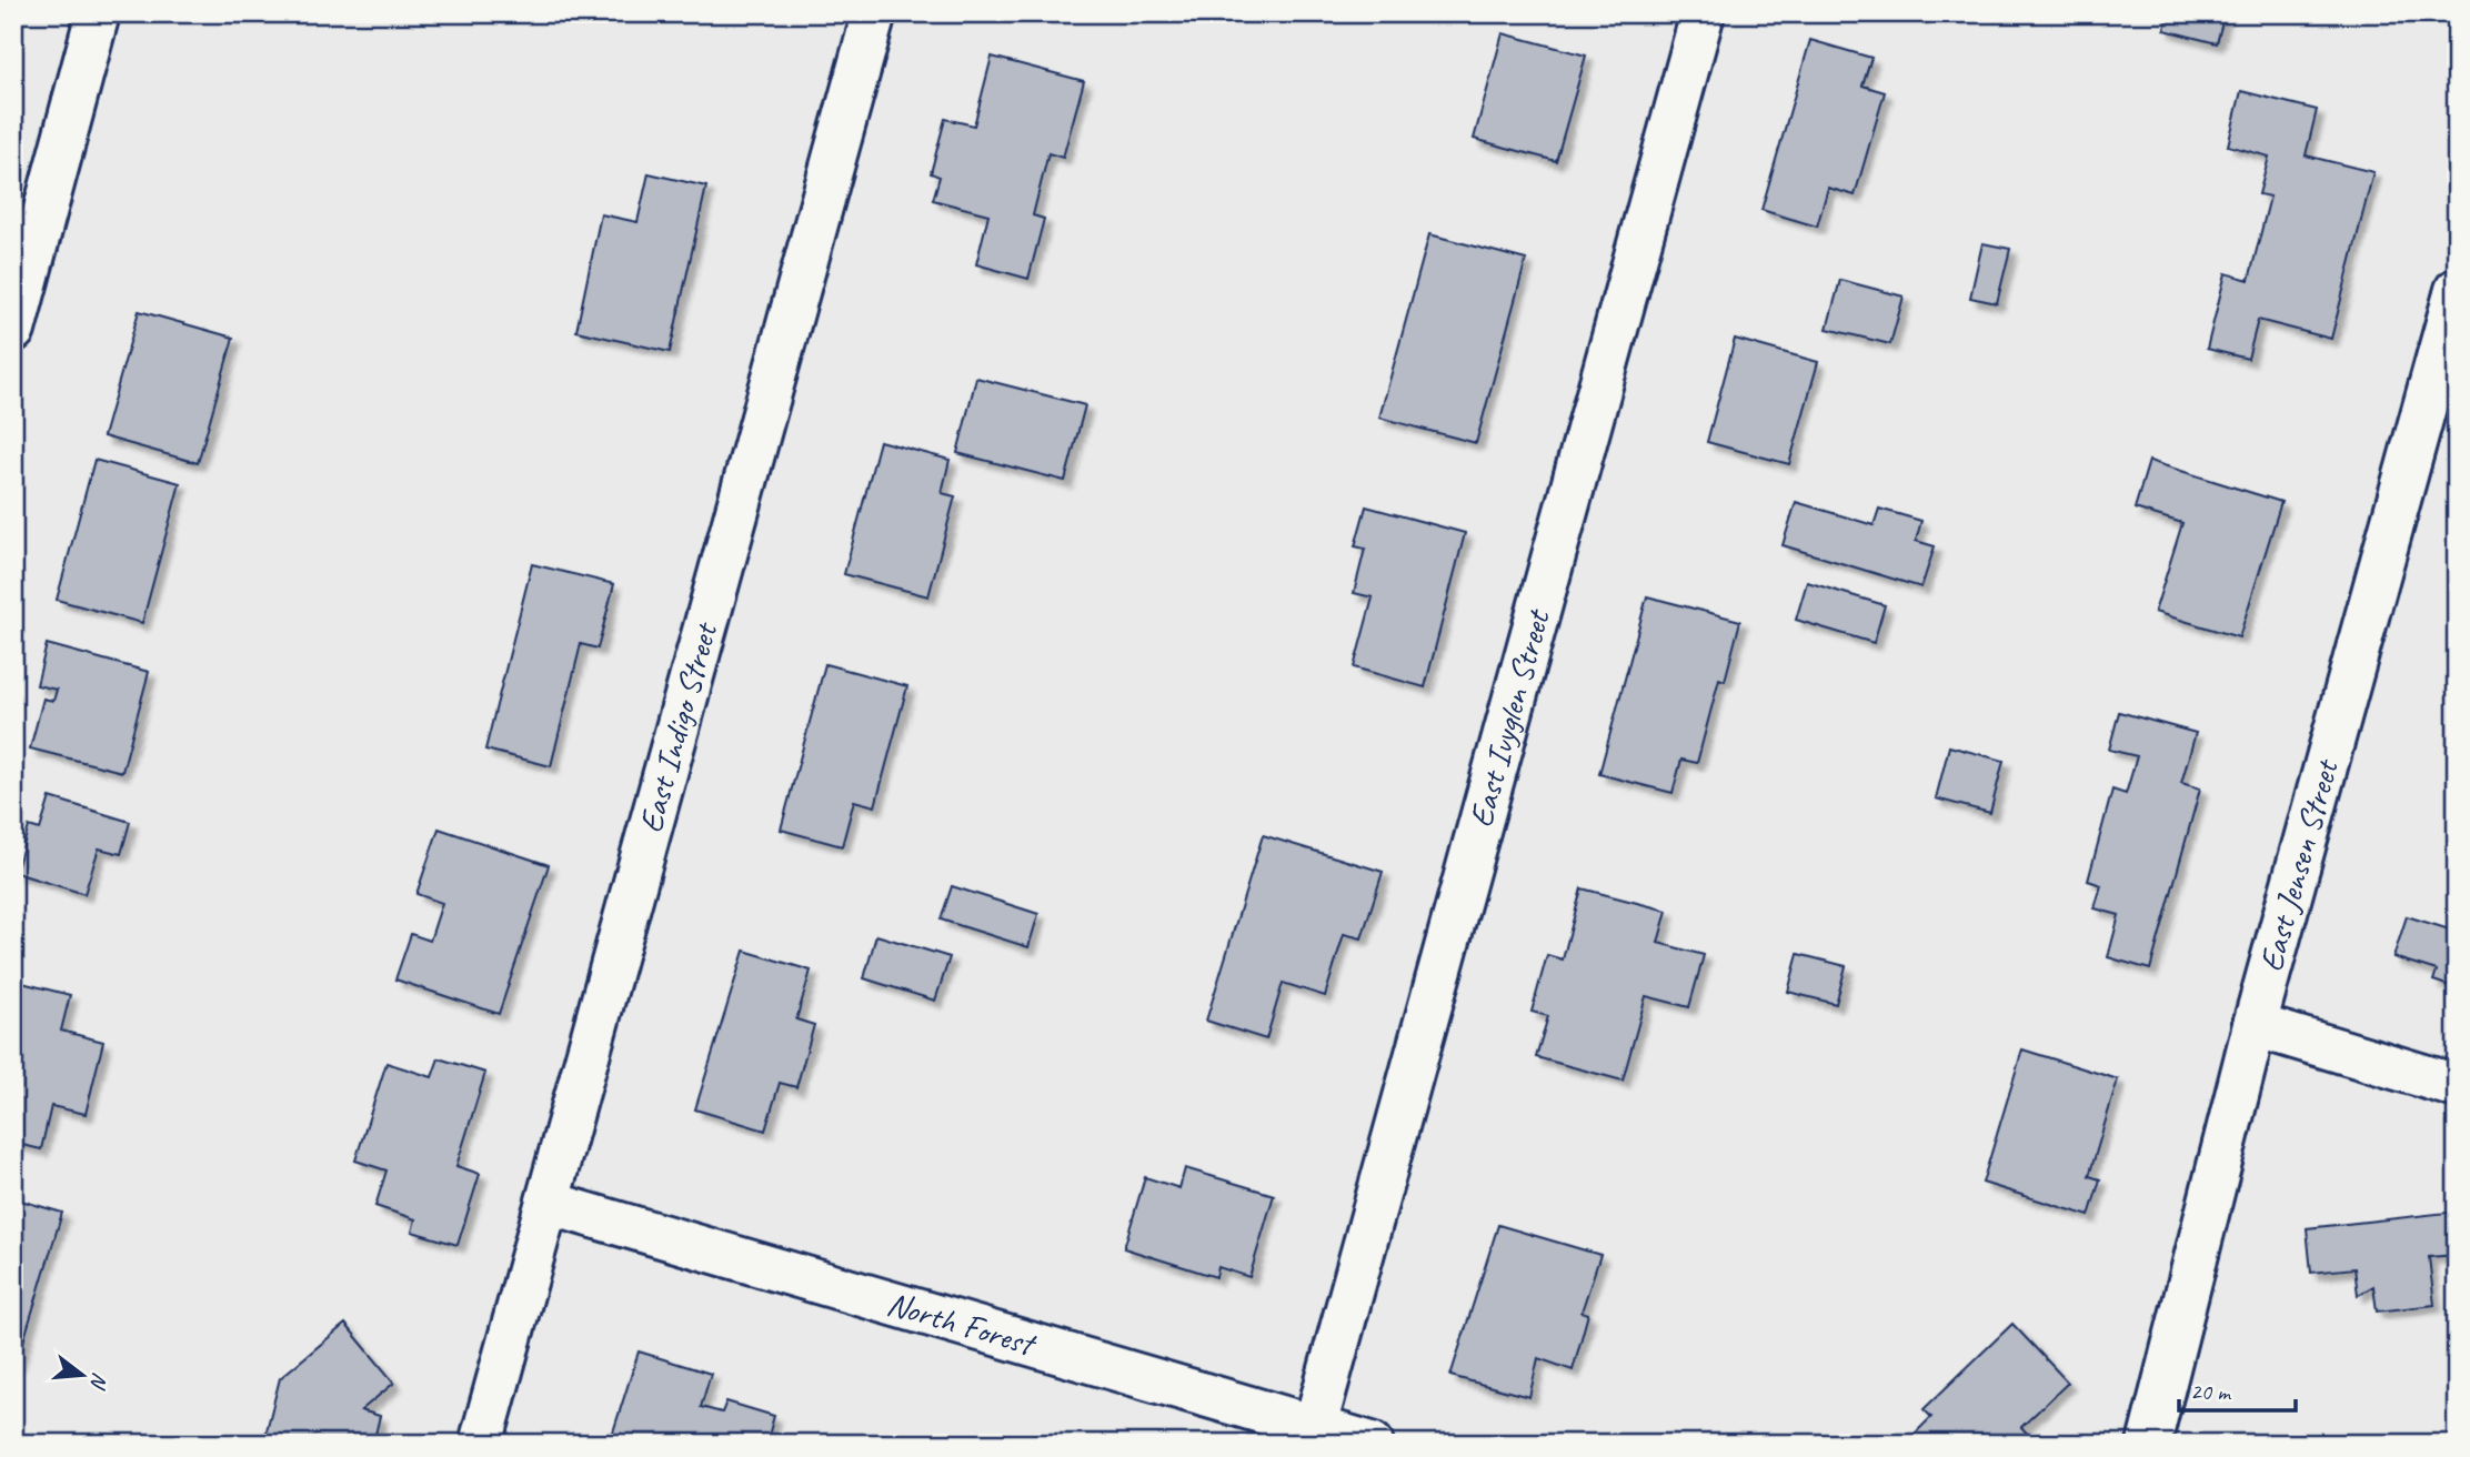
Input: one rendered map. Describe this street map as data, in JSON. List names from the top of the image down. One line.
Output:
{"streets":{"street":["East Ivyglen Street","East Indigo Street","East Jensen Street","North Forest"]},"crossings":[["East Ivyglen Street","North Forest"],["East Indigo Street","North Forest"]],"scale_bar":"20 m","north":"right"}
